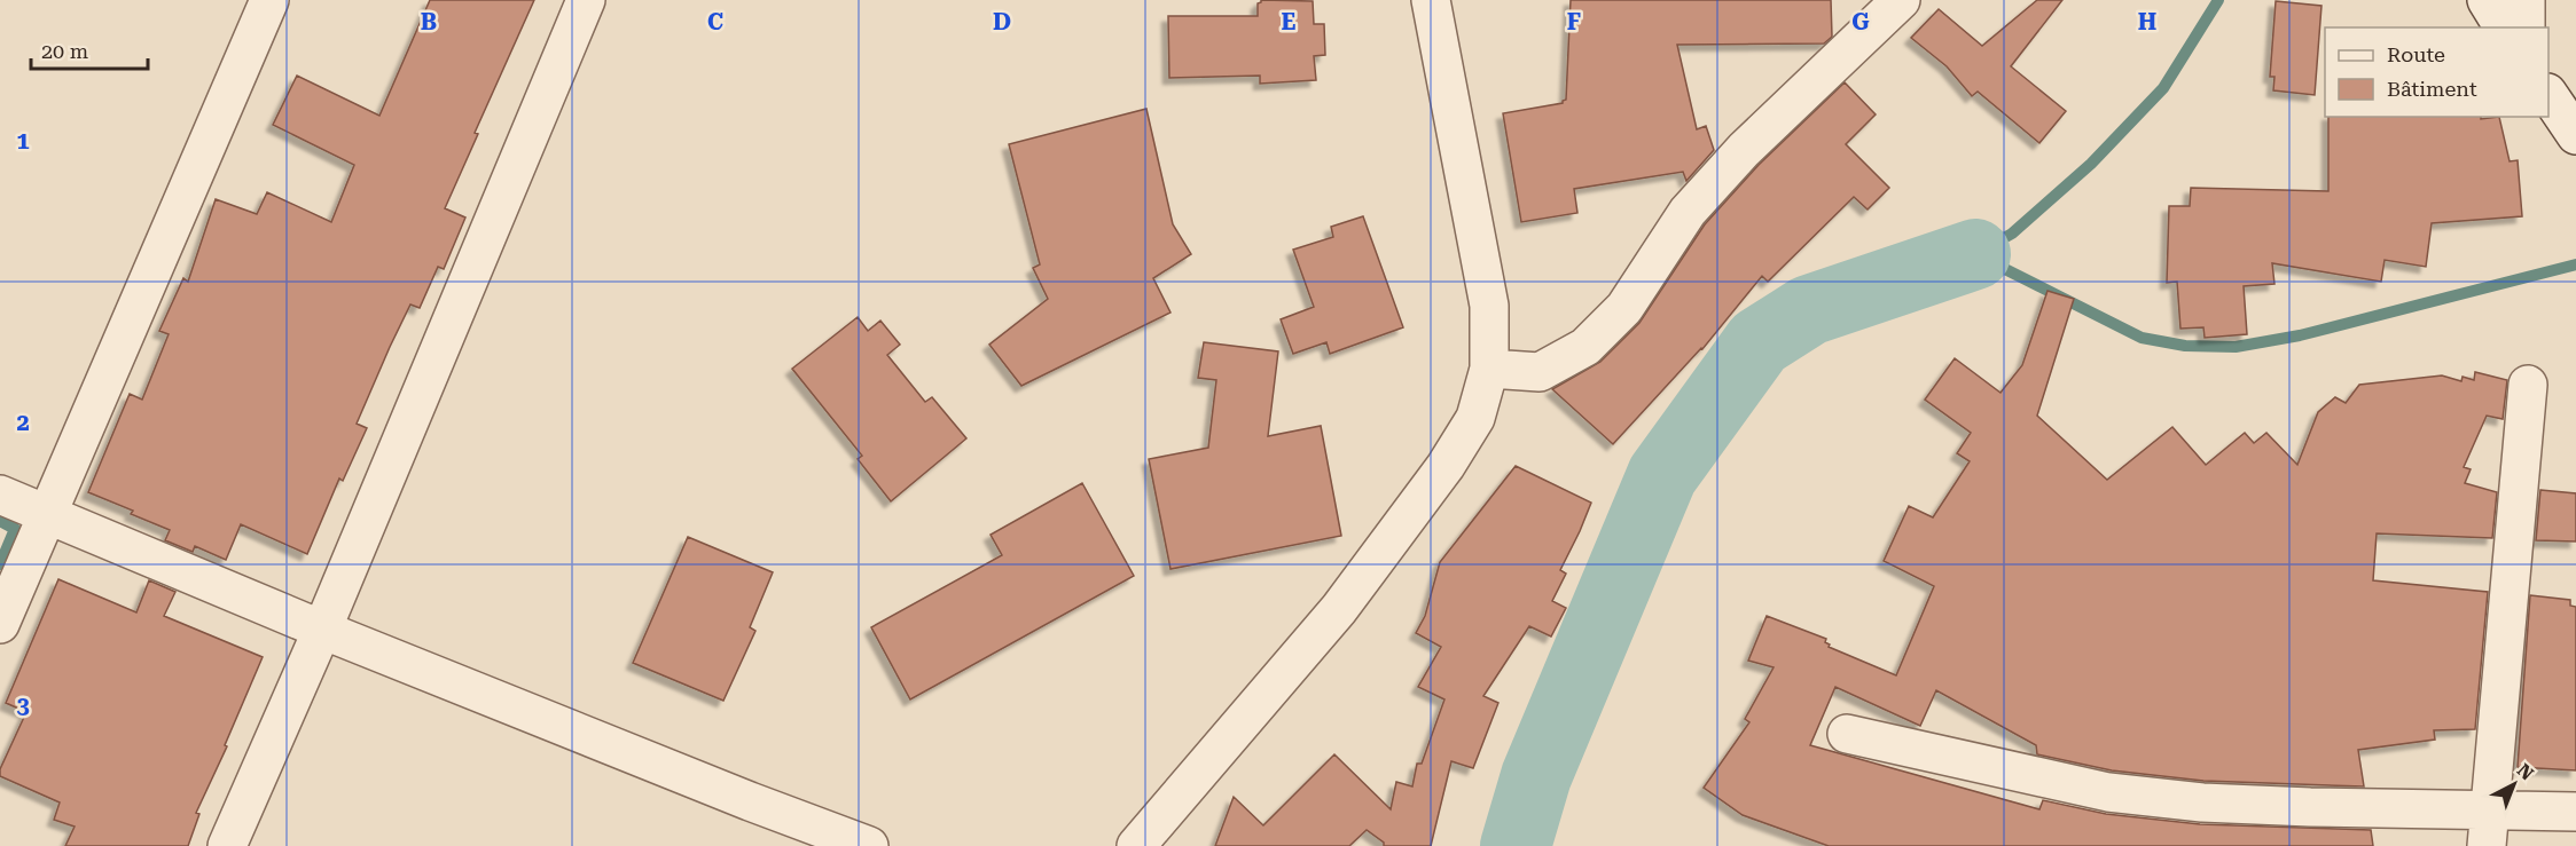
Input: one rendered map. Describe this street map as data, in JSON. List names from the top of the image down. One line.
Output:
{"legend":["Route","Bâtiment"],"scale_bar":"20 m","north":"top right","grid":{"columns":["B","C","D","E","F","G","H"],"rows":["1","2","3"]}}
